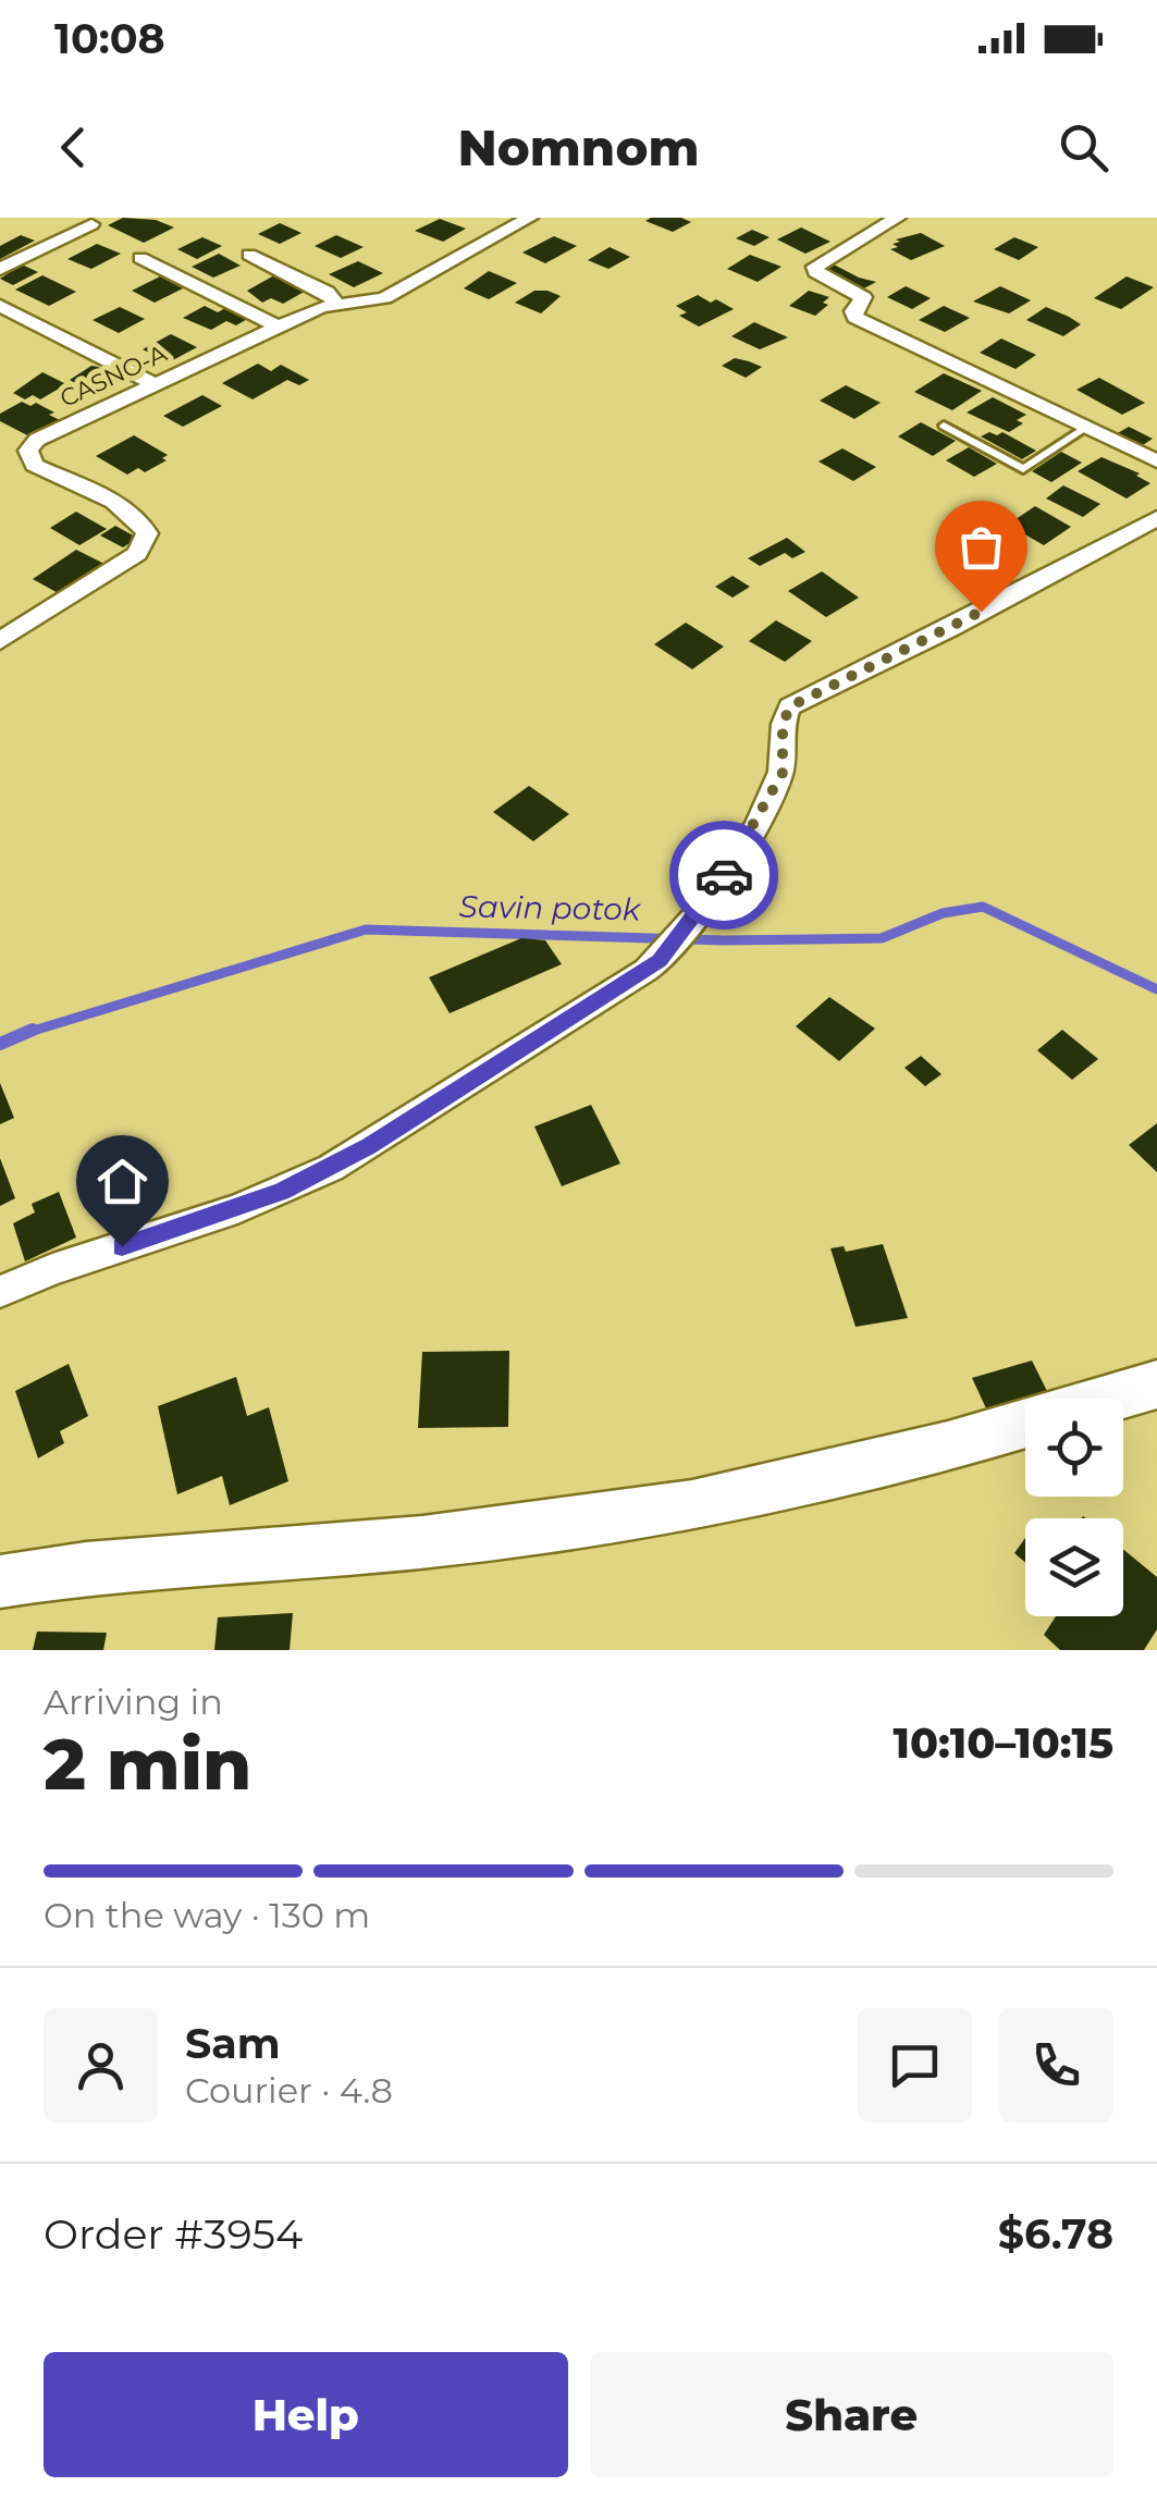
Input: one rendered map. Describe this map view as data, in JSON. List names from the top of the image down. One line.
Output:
{"streets":{"street":["CASNO-A"]},"water":["Savin potok"],"page":{"status":"10:08","header":"Nomnom","heading":["2 min","Arriving in","10:10–10:15"],"panel":["Sam","Courier · 4.8","Order #3954","$6.78"],"bar":"On the way · 130 m","buttons":["Help","Share"]}}
